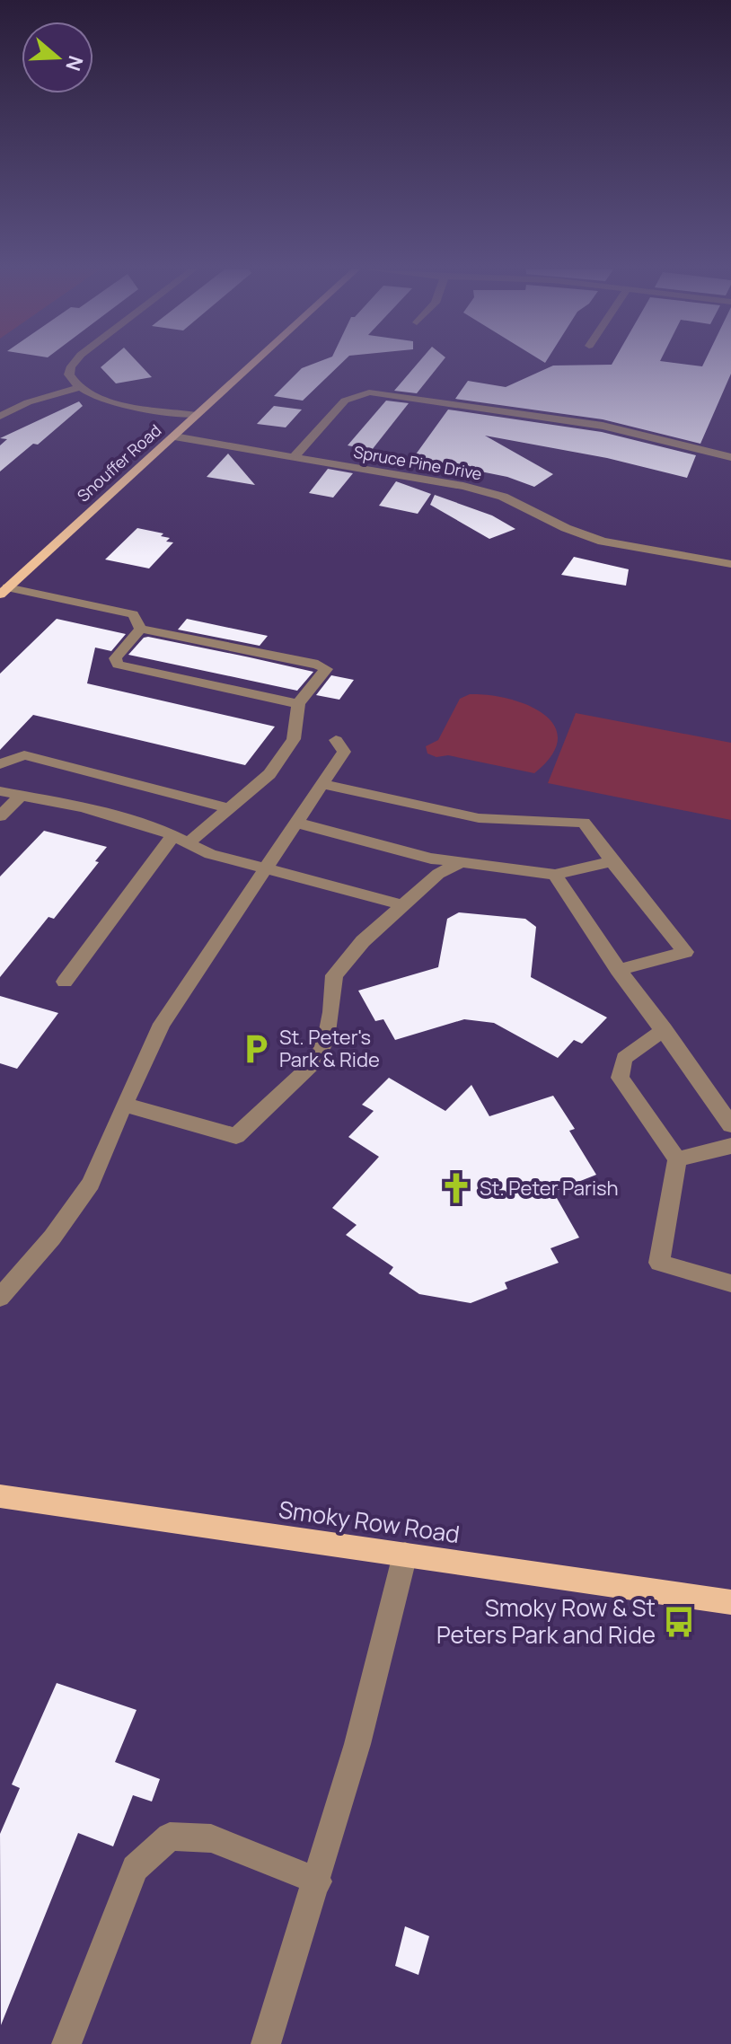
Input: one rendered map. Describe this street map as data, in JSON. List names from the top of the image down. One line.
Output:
{"streets":{"main road":["Snouffer Road","Smoky Row Road"],"street":["Spruce Pine Drive"]},"crossings":[["Snouffer Road","Spruce Pine Drive"]],"places":{"parking":["St. Peter's Park & Ride"],"church":["St. Peter Parish"],"bus stop":["Smoky Row & St Peters Park and Ride"]},"north":"right"}
